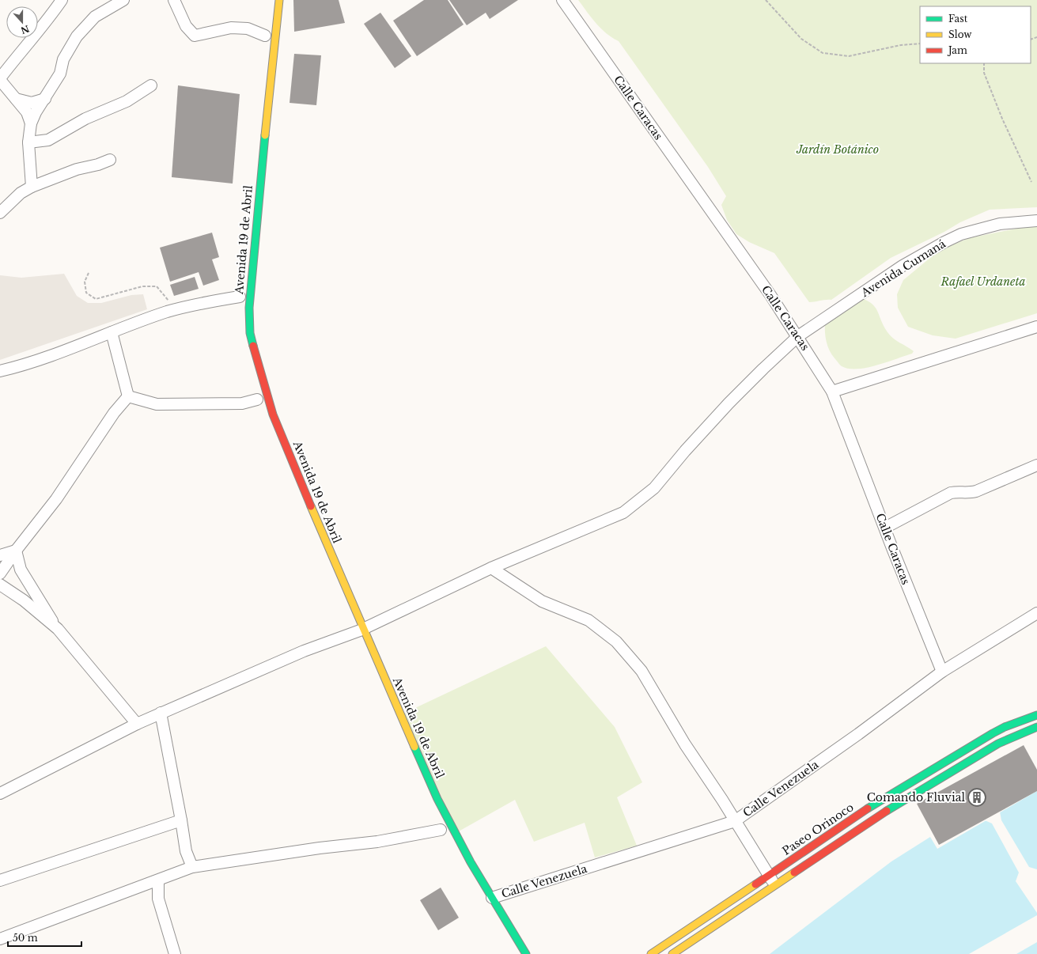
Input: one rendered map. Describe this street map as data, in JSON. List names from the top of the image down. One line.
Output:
{"streets":{"street":["Calle Caracas","Avenida 19 de Abril","Avenida Cumaná","Calle Venezuela","Paseo Orinoco"]},"crossings":[["Calle Caracas","Avenida Cumaná"],["Calle Caracas","Calle Venezuela"],["Avenida 19 de Abril","Avenida Cumaná"],["Avenida 19 de Abril","Calle Venezuela"]],"parks":["Jardín Botánico","Rafael Urdaneta"],"places":{"building":["Comando Fluvial"]},"legend":["Fast","Slow","Jam"],"scale_bar":"50 m","north":"bottom"}
